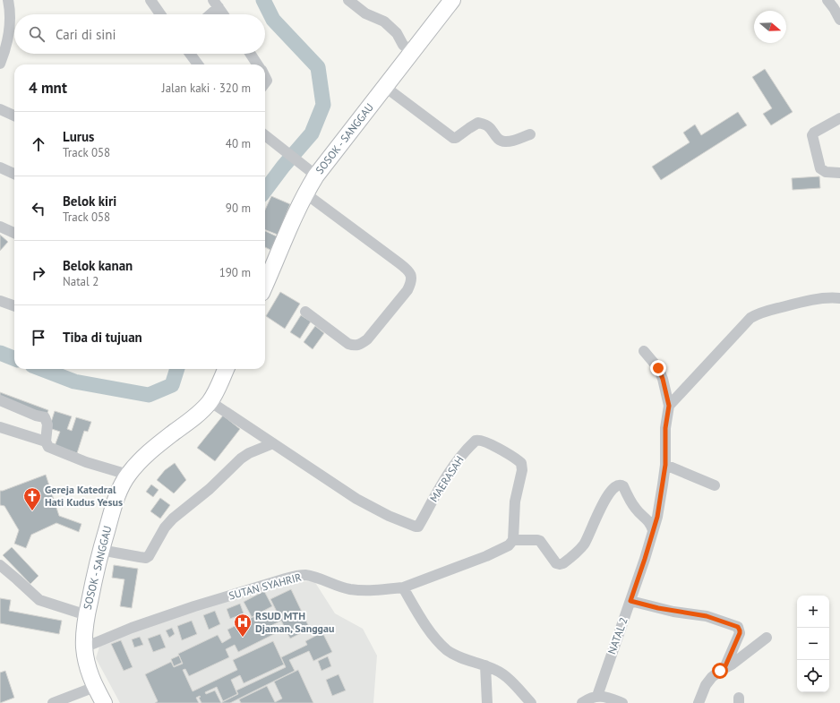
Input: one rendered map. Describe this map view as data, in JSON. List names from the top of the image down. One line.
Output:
{"streets":{"highway":["SOSOK - SANGGAU"],"street":["MAERASAH","SUTAN SYAHRIR","NATAL 2"]},"crossings":[["SOSOK - SANGGAU","MAERASAH"],["SOSOK - SANGGAU","SUTAN SYAHRIR"]],"places":{"church":["Gereja Katedral Hati Kudus Yesus"],"hospital":["RSUD MTH Djaman, Sanggau"]},"north":"right","page":{"search":"Cari di sini","heading":["4 mnt","Jalan kaki · 320 m"],"list":[["Lurus","Track 058","40 m"],["Belok kiri","Track 058","90 m"],["Belok kanan","Natal 2","190 m"],"Tiba di tujuan"],"map_buttons":["+","−"]}}
